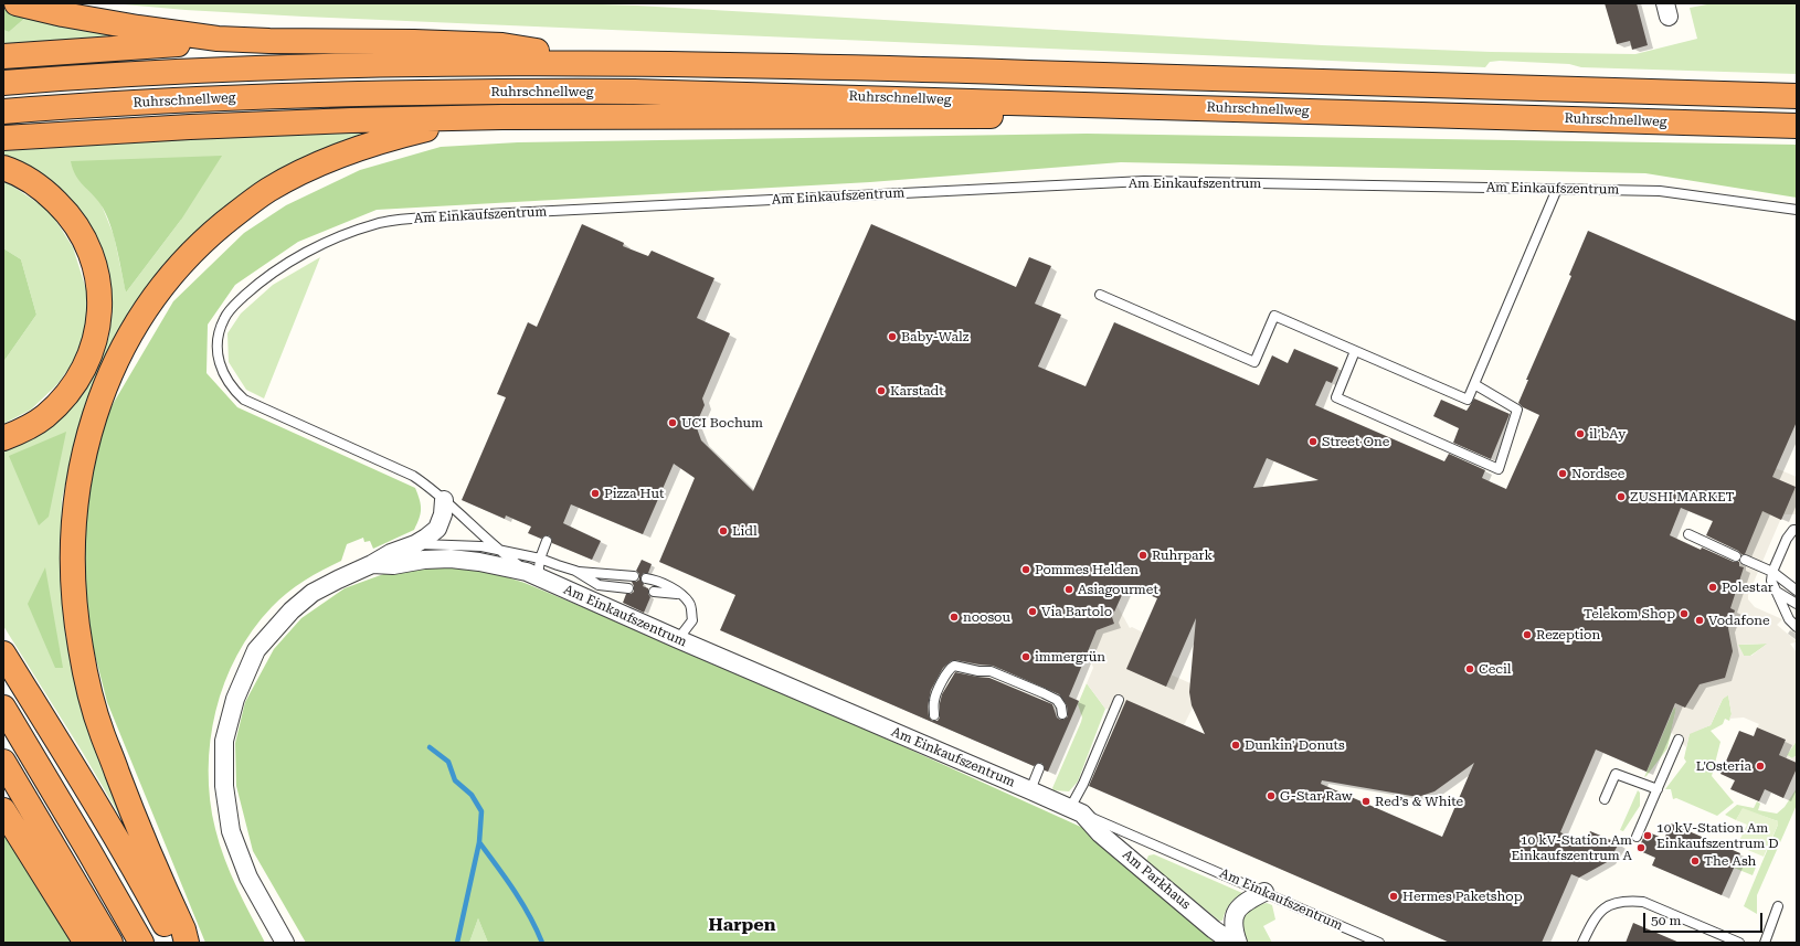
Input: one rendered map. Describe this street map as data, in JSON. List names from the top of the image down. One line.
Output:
{"streets":{"highway":["Ruhrschnellweg"],"street":["Am Einkaufszentrum","Am Parkhaus"]},"crossings":[["Am Einkaufszentrum","Am Parkhaus"]],"districts":["Harpen"],"places":["Baby-Walz","Karstadt","UCI Bochum","il’bAy","Street One","Nordsee","Pizza Hut","ZUSHI MARKET","Lidl","Ruhrpark","Pommes Helden","Polestar","Asiagourmet","Via Bartolo","Telekom Shop","noosou","Vodafone","Rezeption","immergrün","Cecil","Dunkin' Donuts","L'Osteria","G-Star Raw","Red’s & White","10 kV-Station Am Einkaufszentrum D","10 kV-Station Am Einkaufszentrum A","The Ash","Hermes Paketshop"],"scale_bar":"50 m"}
